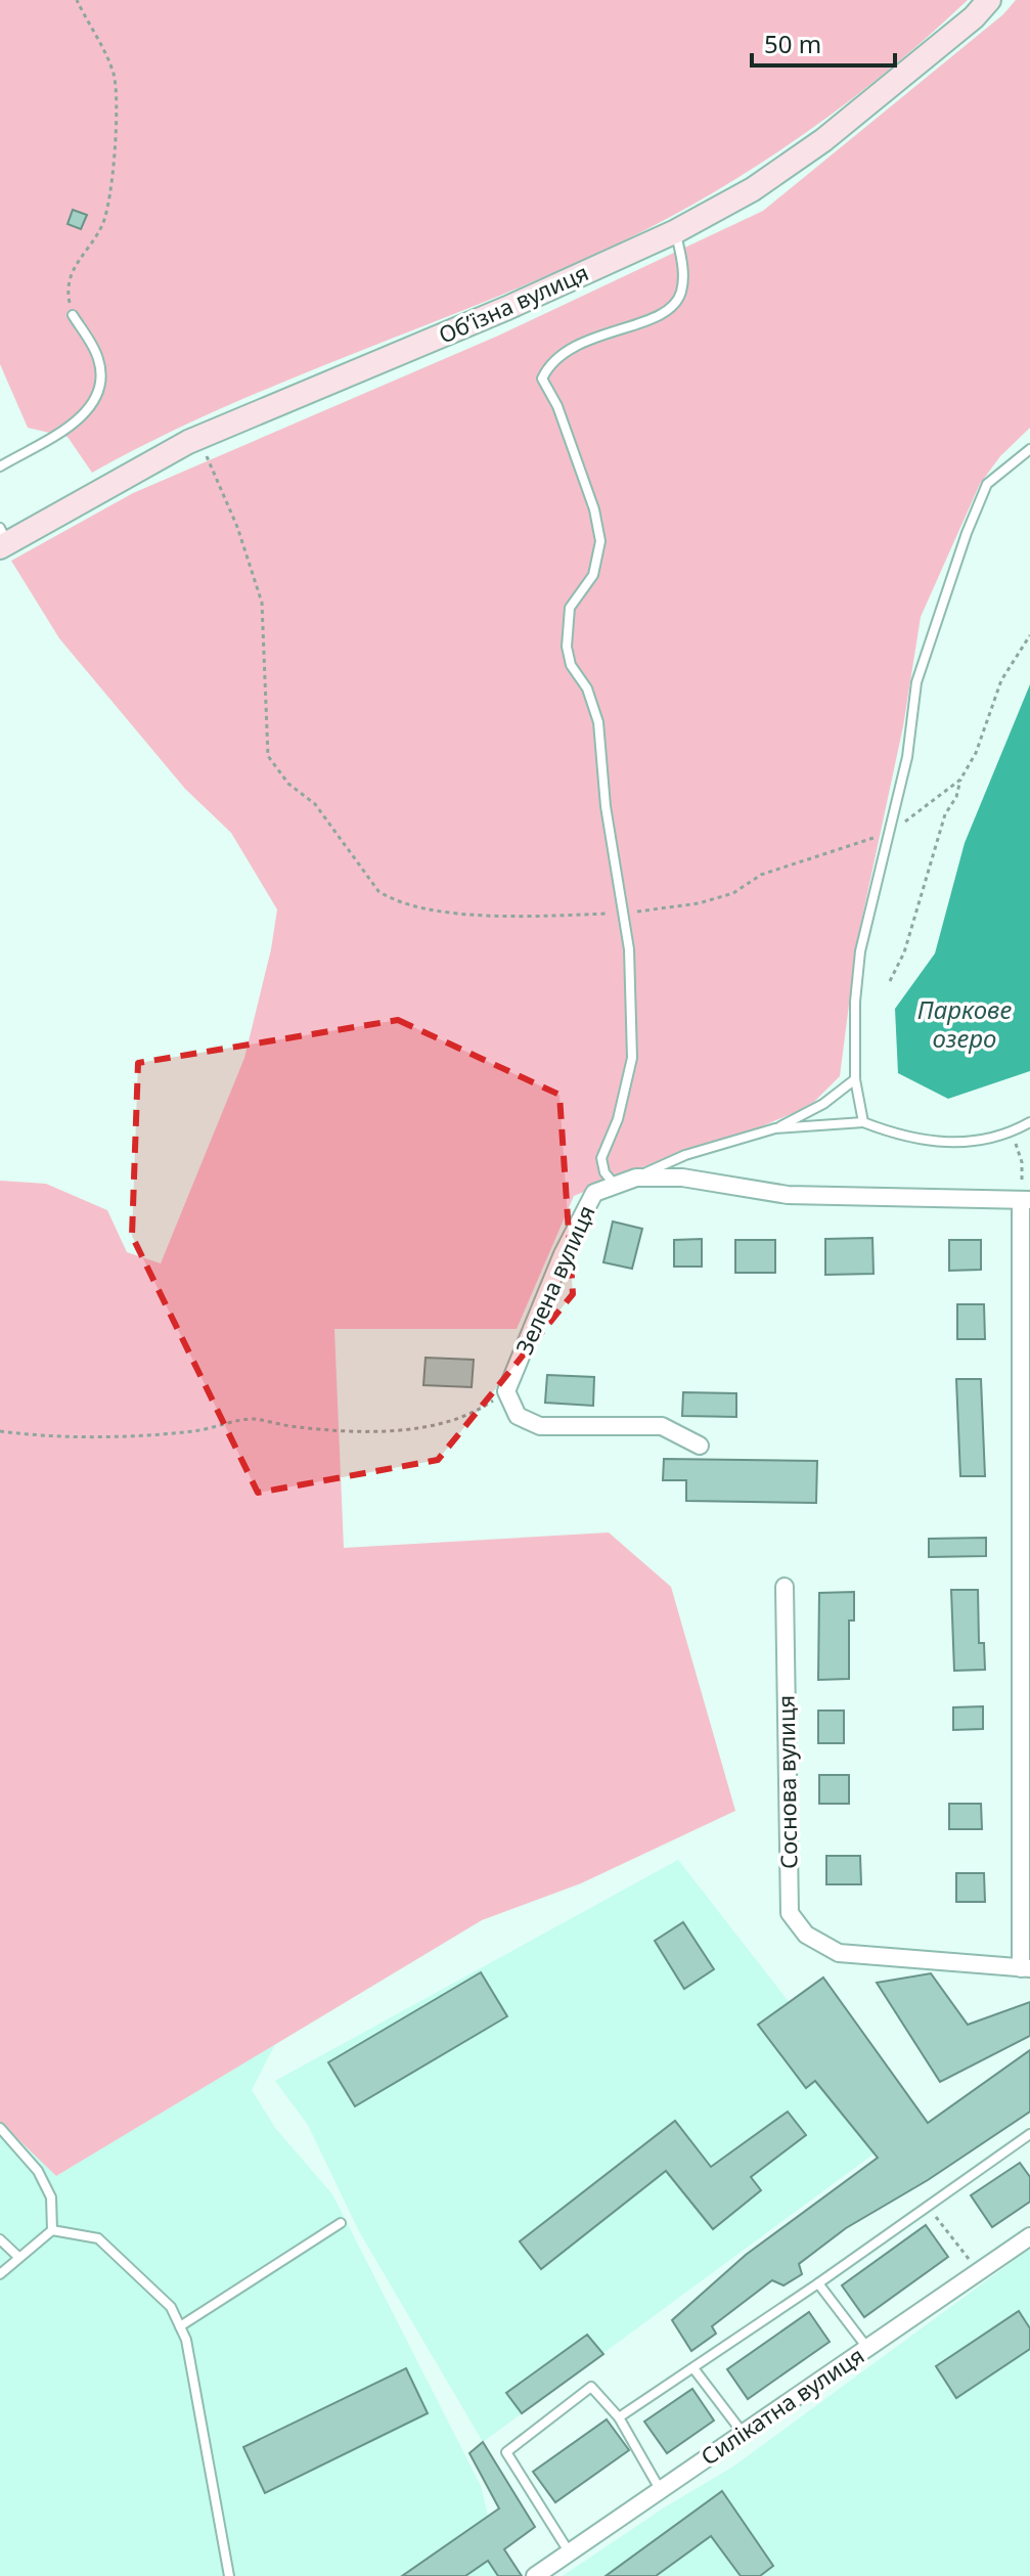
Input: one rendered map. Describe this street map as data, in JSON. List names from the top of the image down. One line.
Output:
{"streets":{"main road":["Об’їзна вулиця"],"street":["Зелена вулиця","Соснова вулиця","Силікатна вулиця"]},"water":["Паркове озеро"],"scale_bar":"50 m"}
